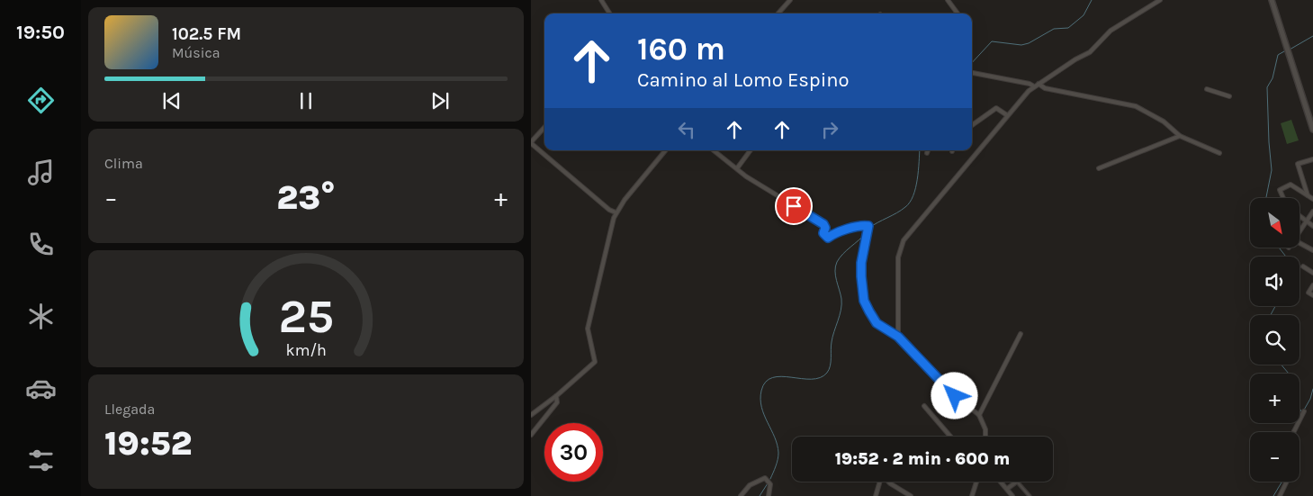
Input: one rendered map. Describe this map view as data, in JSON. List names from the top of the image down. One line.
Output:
{"north":"bottom right","page":{"tabs":"19:50","turn":["160 m","Camino al Lomo Espino"],"song":["102.5 FM","Música"],"tile":["Clima",["Llegada","19:52"]],"heat":["−","23°","+"],"map_buttons":["+","−"],"limit":"30","trip":"19:52 · 2 min · 600 m","gauge":["25","km/h"]}}
